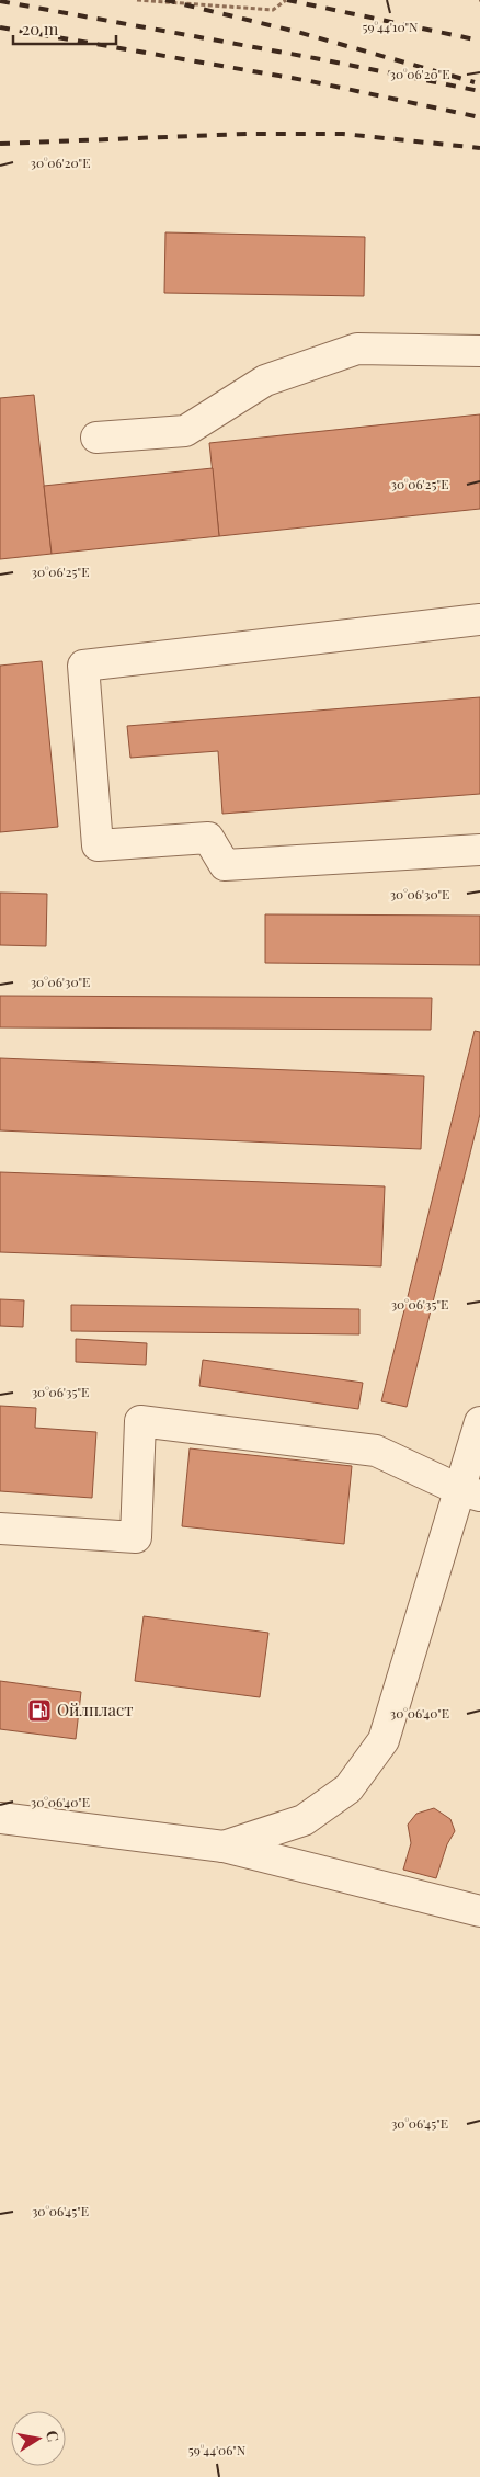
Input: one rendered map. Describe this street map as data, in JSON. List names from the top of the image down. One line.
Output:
{"places":{"fuel station":["Ойлпласт"]},"scale_bar":"20 m","north":"right","coordinates":["59°44'10\"N","30°06'20\"E","30°06'25\"E","30°06'30\"E","30°06'35\"E","30°06'40\"E","30°06'45\"E","59°44'06\"N"]}
